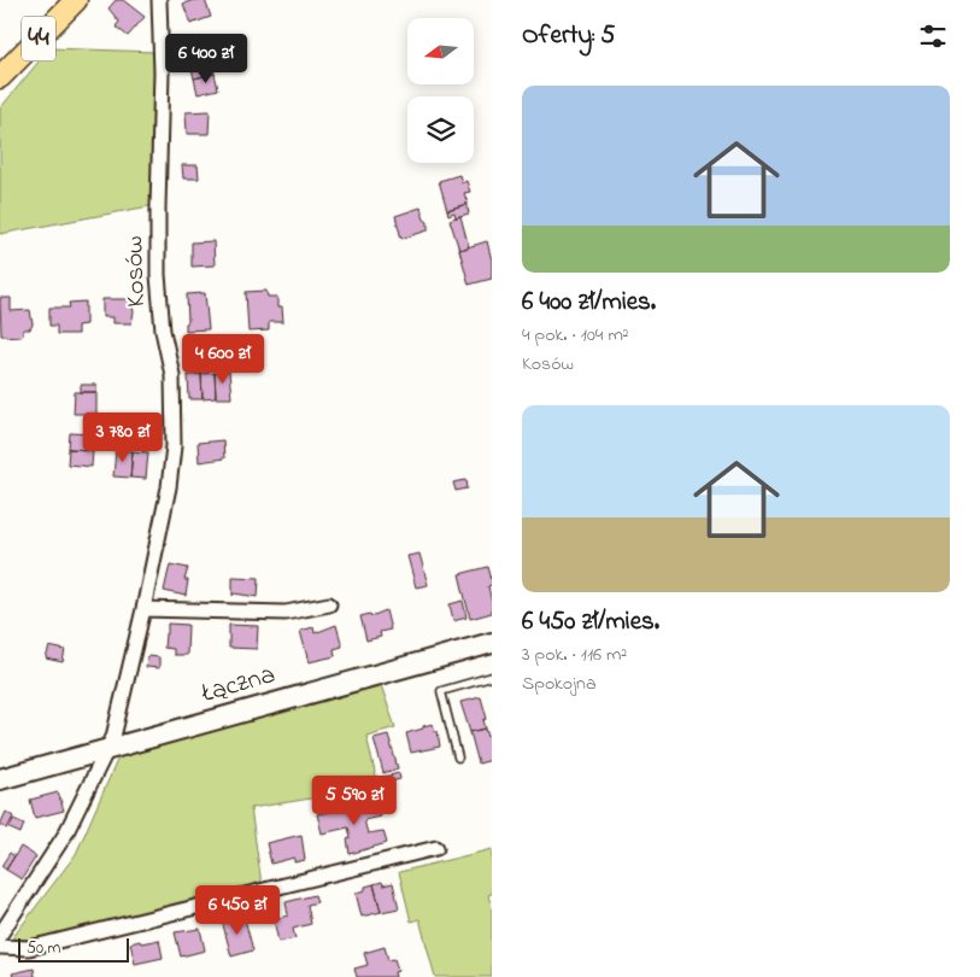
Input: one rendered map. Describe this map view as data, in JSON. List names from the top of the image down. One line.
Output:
{"streets":{"main road":["44"],"street":["Kosów","Łączna"]},"crossings":[["Kosów","Łączna"]],"scale_bar":"50 m","north":"left","page":{"heading":"Oferty: 5","price":["6 400 zł","4 600 zł","3 780 zł","5 590 zł","6 450 zł"],"list":[{"name":"6 400 zł/mies.","note":"4 pok. · 104 m² · Kosów"},{"name":"6 450 zł/mies.","note":"3 pok. · 116 m² · Spokojna"}],"scale":"50 m"}}
